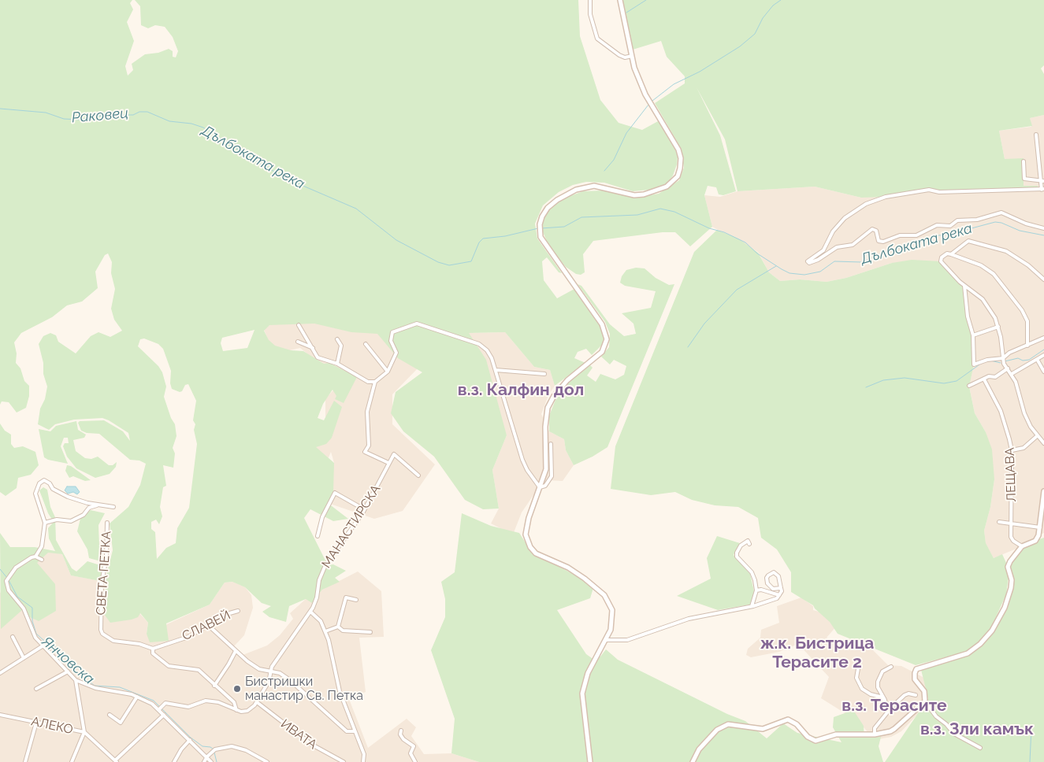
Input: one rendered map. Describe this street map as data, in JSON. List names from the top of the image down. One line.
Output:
{"streets":{"street":["ЛЕЩАВА","МАНАСТИРСКА","СВЕТА ПЕТКА","СЛАВЕЙ","АЛЕКО","ИВАТА"]},"crossings":[["МАНАСТИРСКА","ИВАТА"],["СВЕТА ПЕТКА","СЛАВЕЙ"]],"districts":["в.з. Калфин дол","ж.к. Бистрица Терасите 2","в.з. Терасите","в.з. Зли камък"],"water":["Раковец","Дълбоката река","Янчовска"],"places":["Бистришки манастир Св. Петка"]}
